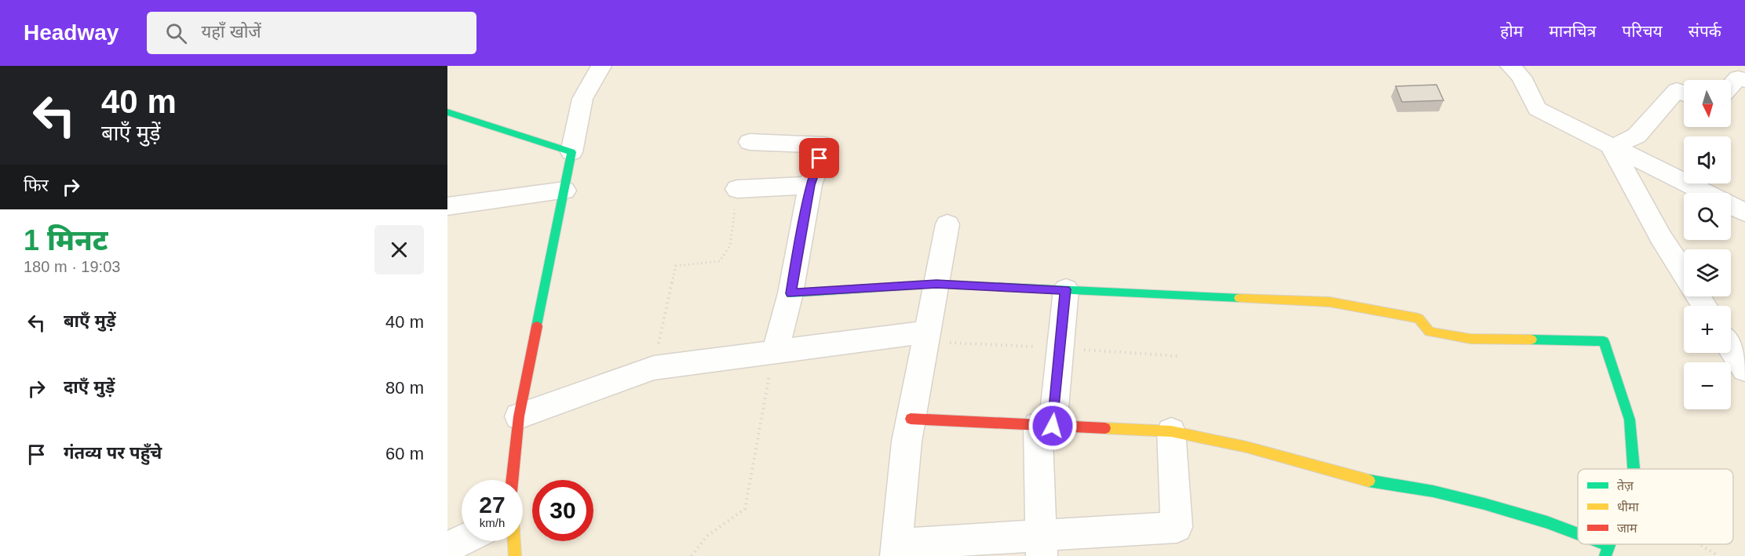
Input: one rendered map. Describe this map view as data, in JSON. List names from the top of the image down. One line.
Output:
{"legend":["तेज़","धीमा","जाम"],"north":"bottom","page":{"header":"Headway","search":"यहाँ खोजें","nav":["होम","मानचित्र","परिचय","संपर्क"],"turn":["40 m","बाएँ मुड़ें"],"map_buttons":["+","−"],"then":"फिर","heading":["1 मिनट","180 m · 19:03"],"list":[{"name":"बाएँ मुड़ें","value":"40 m"},{"name":"दाएँ मुड़ें","value":"80 m"},{"name":"गंतव्य पर पहुँचे","value":"60 m"}],"speed":"27 km/h","limit":"30"}}
